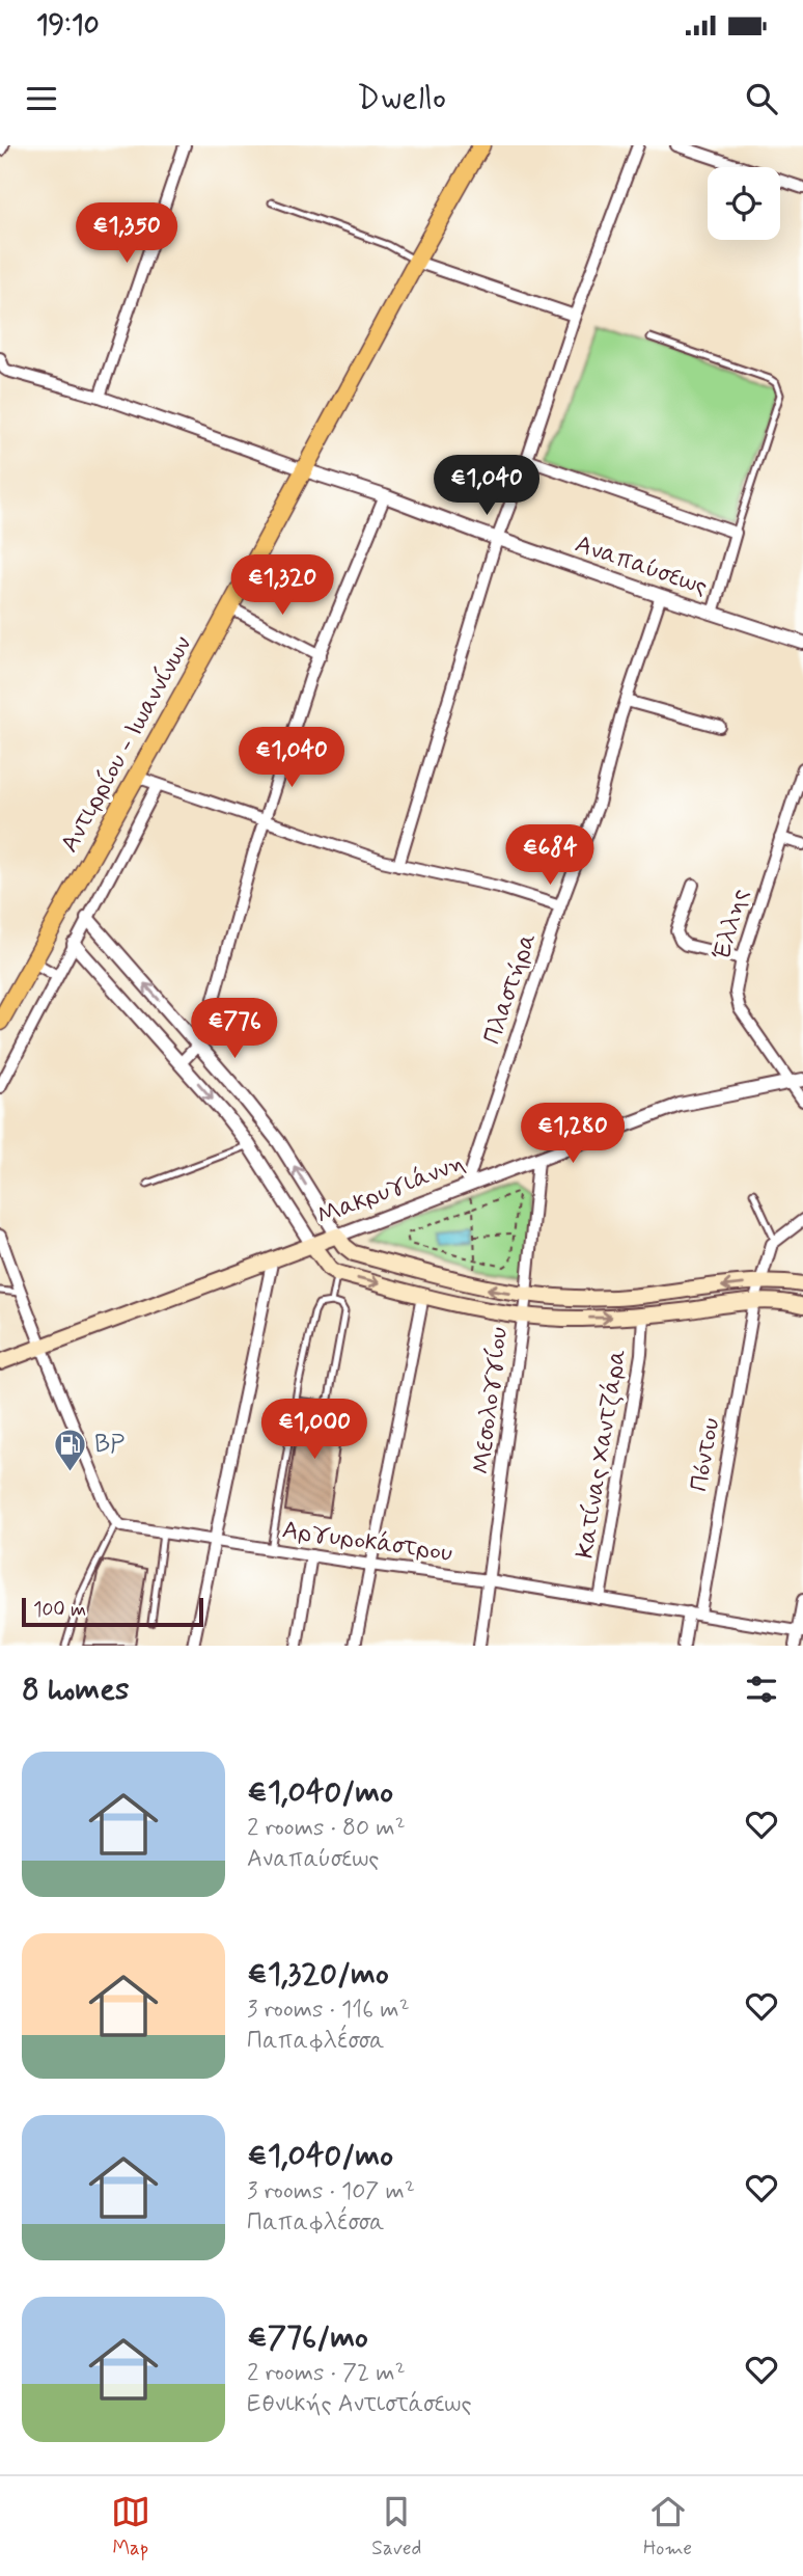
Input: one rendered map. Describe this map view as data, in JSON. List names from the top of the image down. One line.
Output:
{"streets":{"main road":["Αντιρρίου - Ιωαννίνων","Μακρυγιάννη"],"street":["Αναπαύσεως","Έλλης","Πλαστήρα","Μεσολογγίου","Κατίνας Χαντζάρα","Πόντου","Αργυροκάστρου"]},"crossings":[["Αναπαύσεως","Αντιρρίου - Ιωαννίνων"],["Αναπαύσεως","Πλαστήρα"],["Έλλης","Μακρυγιάννη"],["Πλαστήρα","Μακρυγιάννη"],["Μακρυγιάννη","Μεσολογγίου"],["Μεσολογγίου","Αργυροκάστρου"],["Κατίνας Χαντζάρα","Αργυροκάστρου"],["Πόντου","Αργυροκάστρου"]],"places":{"fuel station":["BP"]},"scale_bar":"100 m","page":{"status":"19:10","header":"Dwello","price":["€1,350","€1,040","€1,320","€1,040","€684","€776","€1,280","€1,000"],"scale":"100 m","heading":"8 homes","list":[{"name":"€1,040/mo","note":"2 rooms · 80 m² · Αναπαύσεως"},{"name":"€1,320/mo","note":"3 rooms · 116 m² · Παπαφλέσσα"},{"name":"€1,040/mo","note":"3 rooms · 107 m² · Παπαφλέσσα"},{"name":"€776/mo","note":"2 rooms · 72 m² · Εθνικής Αντιστάσεως"}],"tabs":["Map","Saved","Home"]}}
